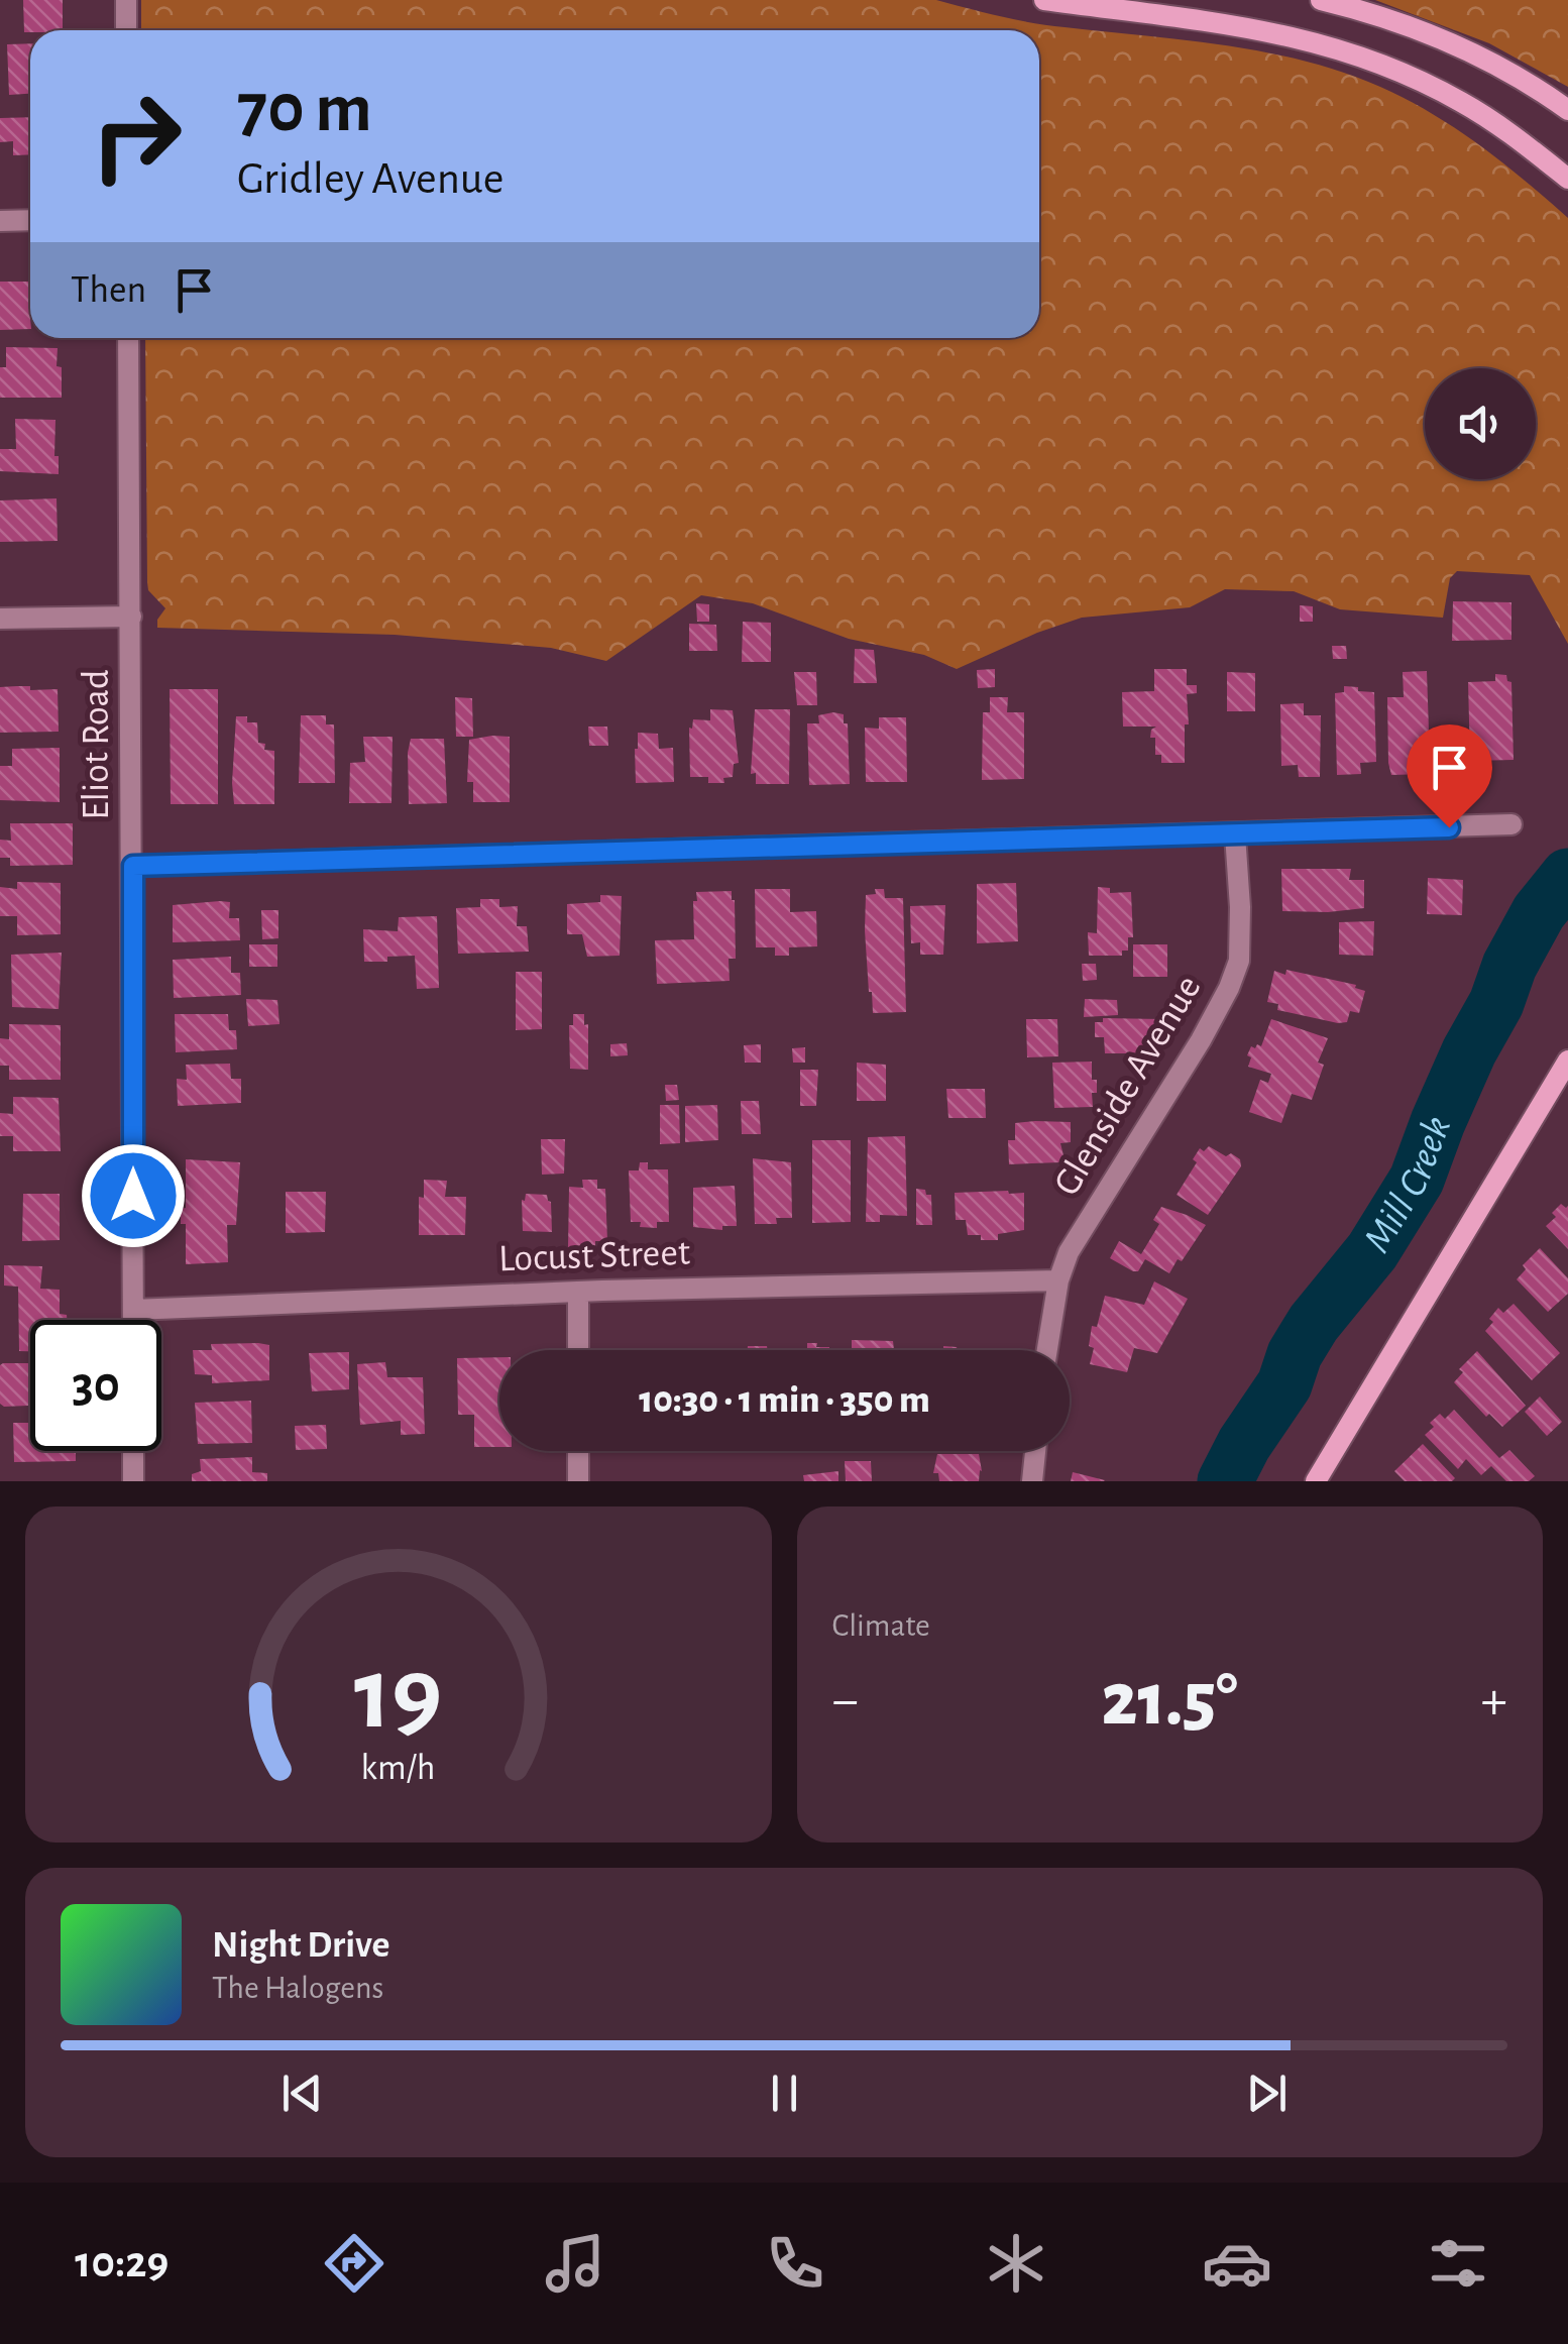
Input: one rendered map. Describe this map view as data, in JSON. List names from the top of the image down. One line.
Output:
{"streets":{"street":["Eliot Road","Glenside Avenue","Locust Street"]},"crossings":[["Eliot Road","Locust Street"],["Glenside Avenue","Locust Street"]],"water":["Mill Creek"],"page":{"turn":["70 m","Gridley Avenue"],"then":"Then","limit":"30","trip":"10:30 · 1 min · 350 m","tile":"Climate","heat":["−","21.5°","+"],"song":["Night Drive","The Halogens"],"tabs":"10:29","gauge":["19","km/h"]}}
